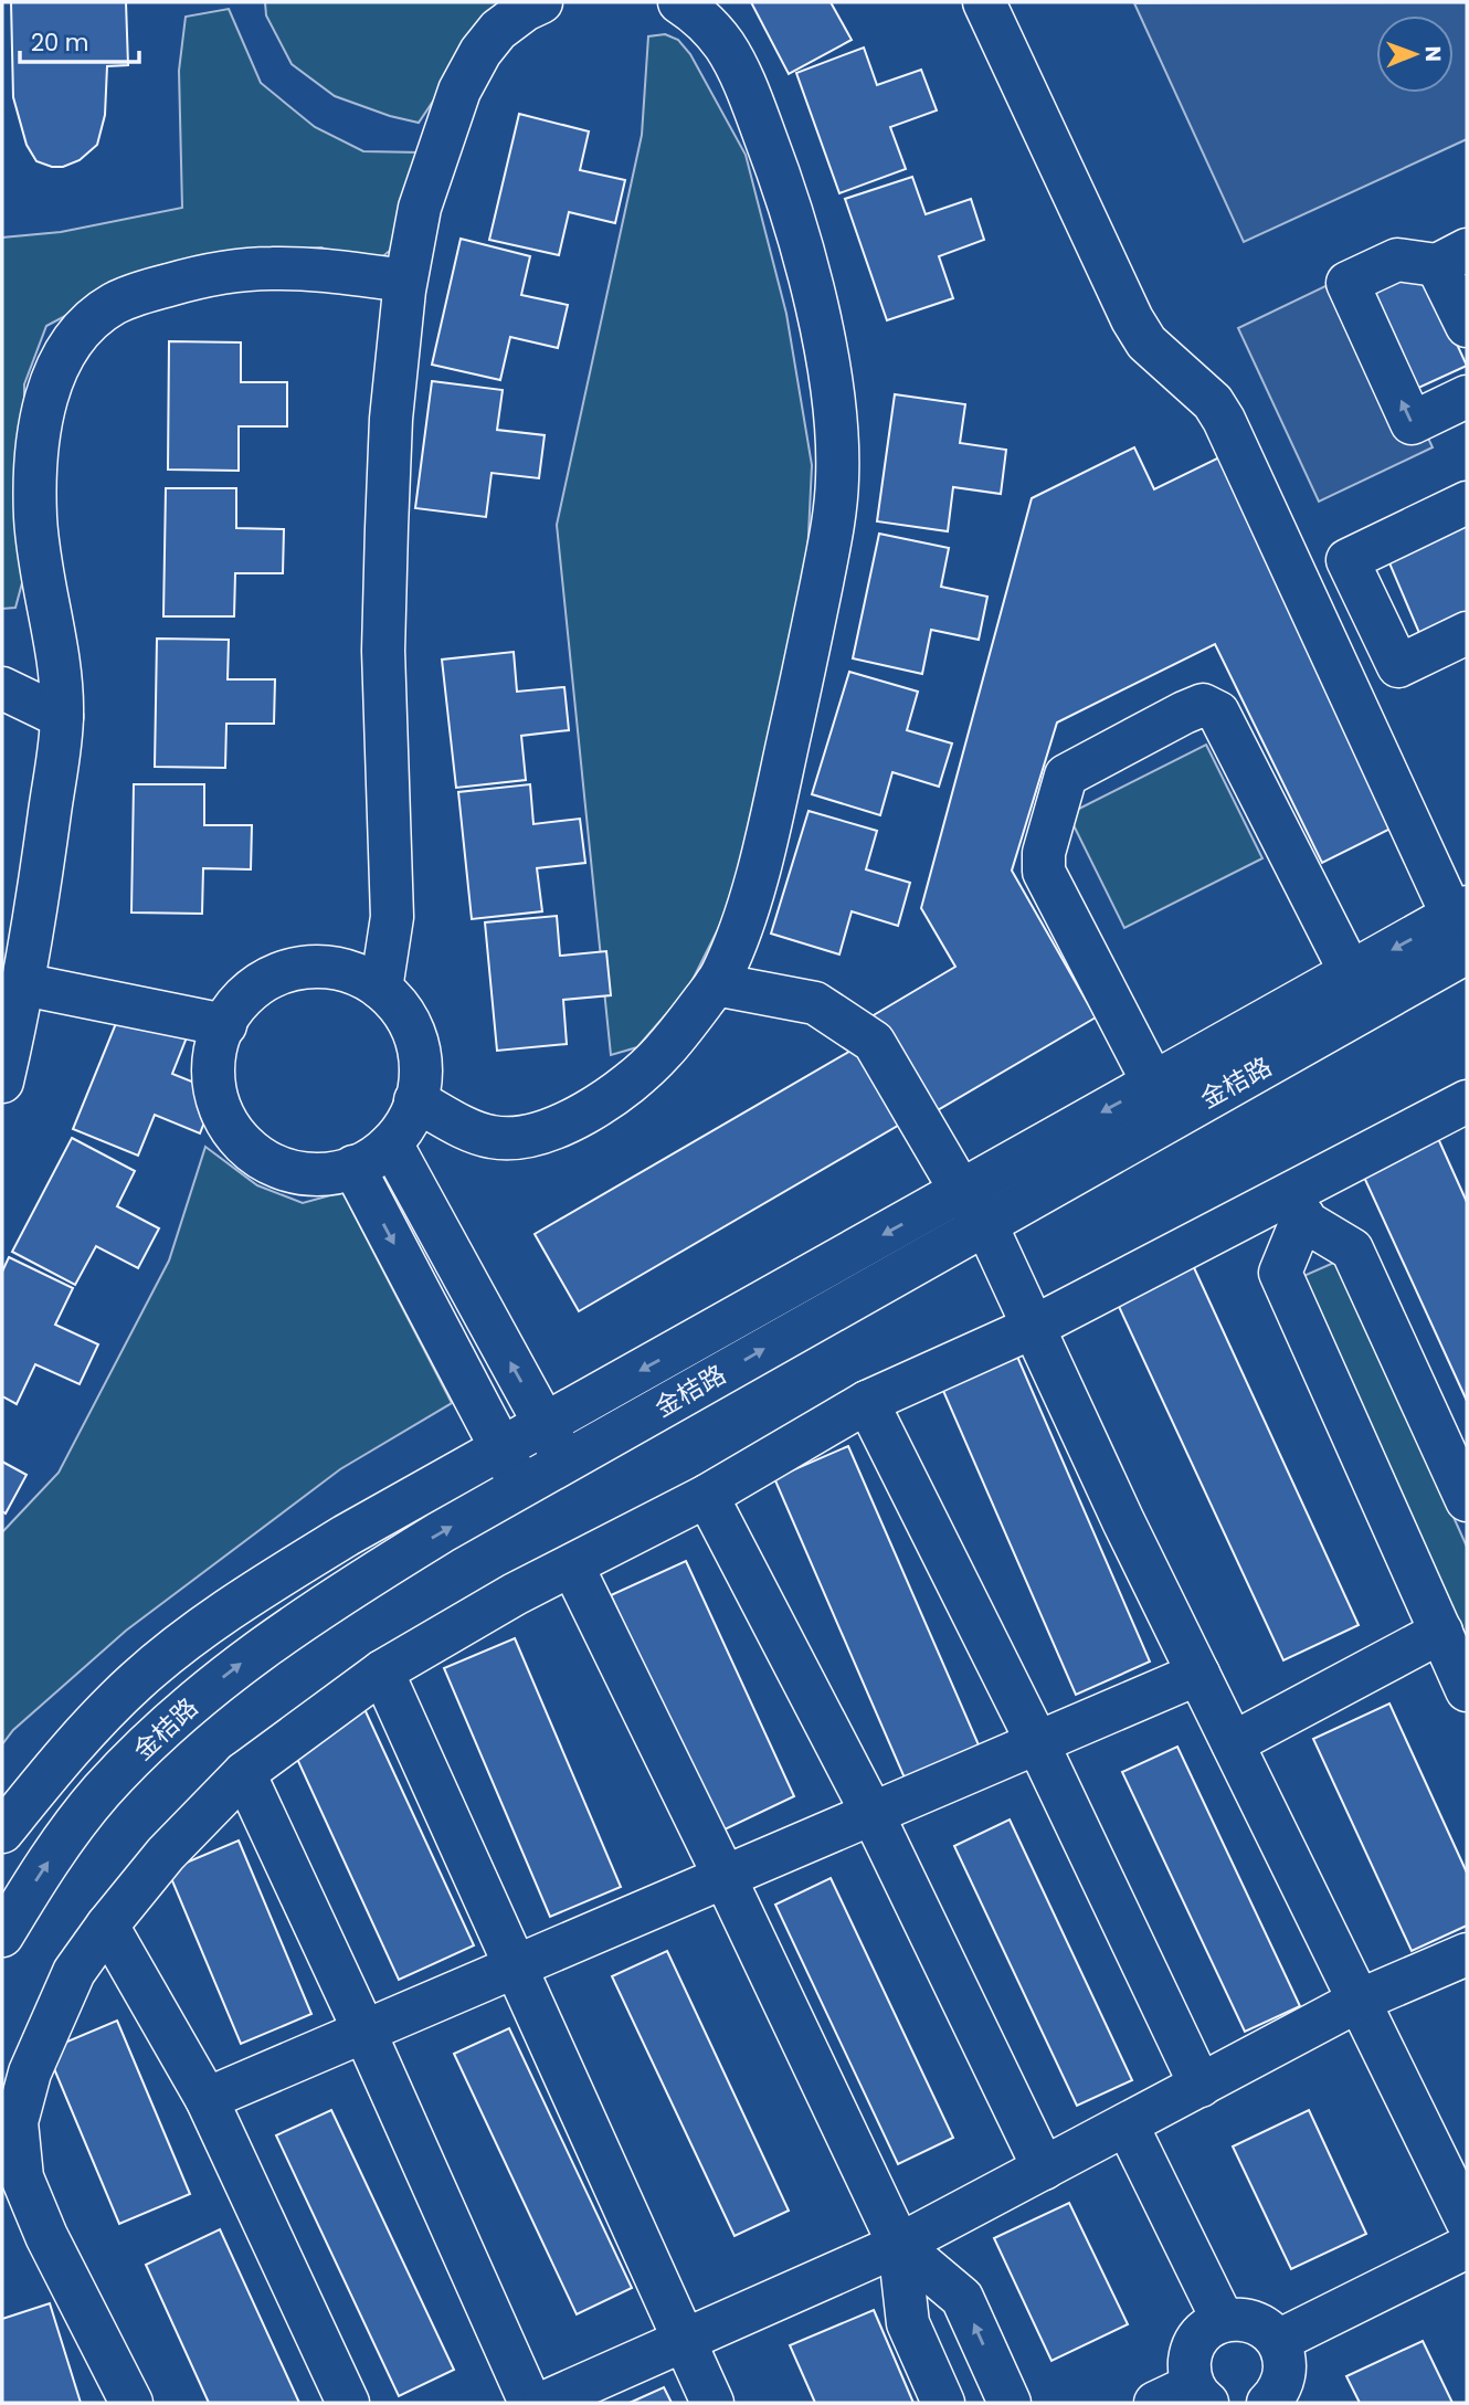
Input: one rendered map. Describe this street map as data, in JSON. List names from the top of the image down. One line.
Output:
{"streets":{"street":["金桔路"]},"scale_bar":"20 m","north":"right"}
